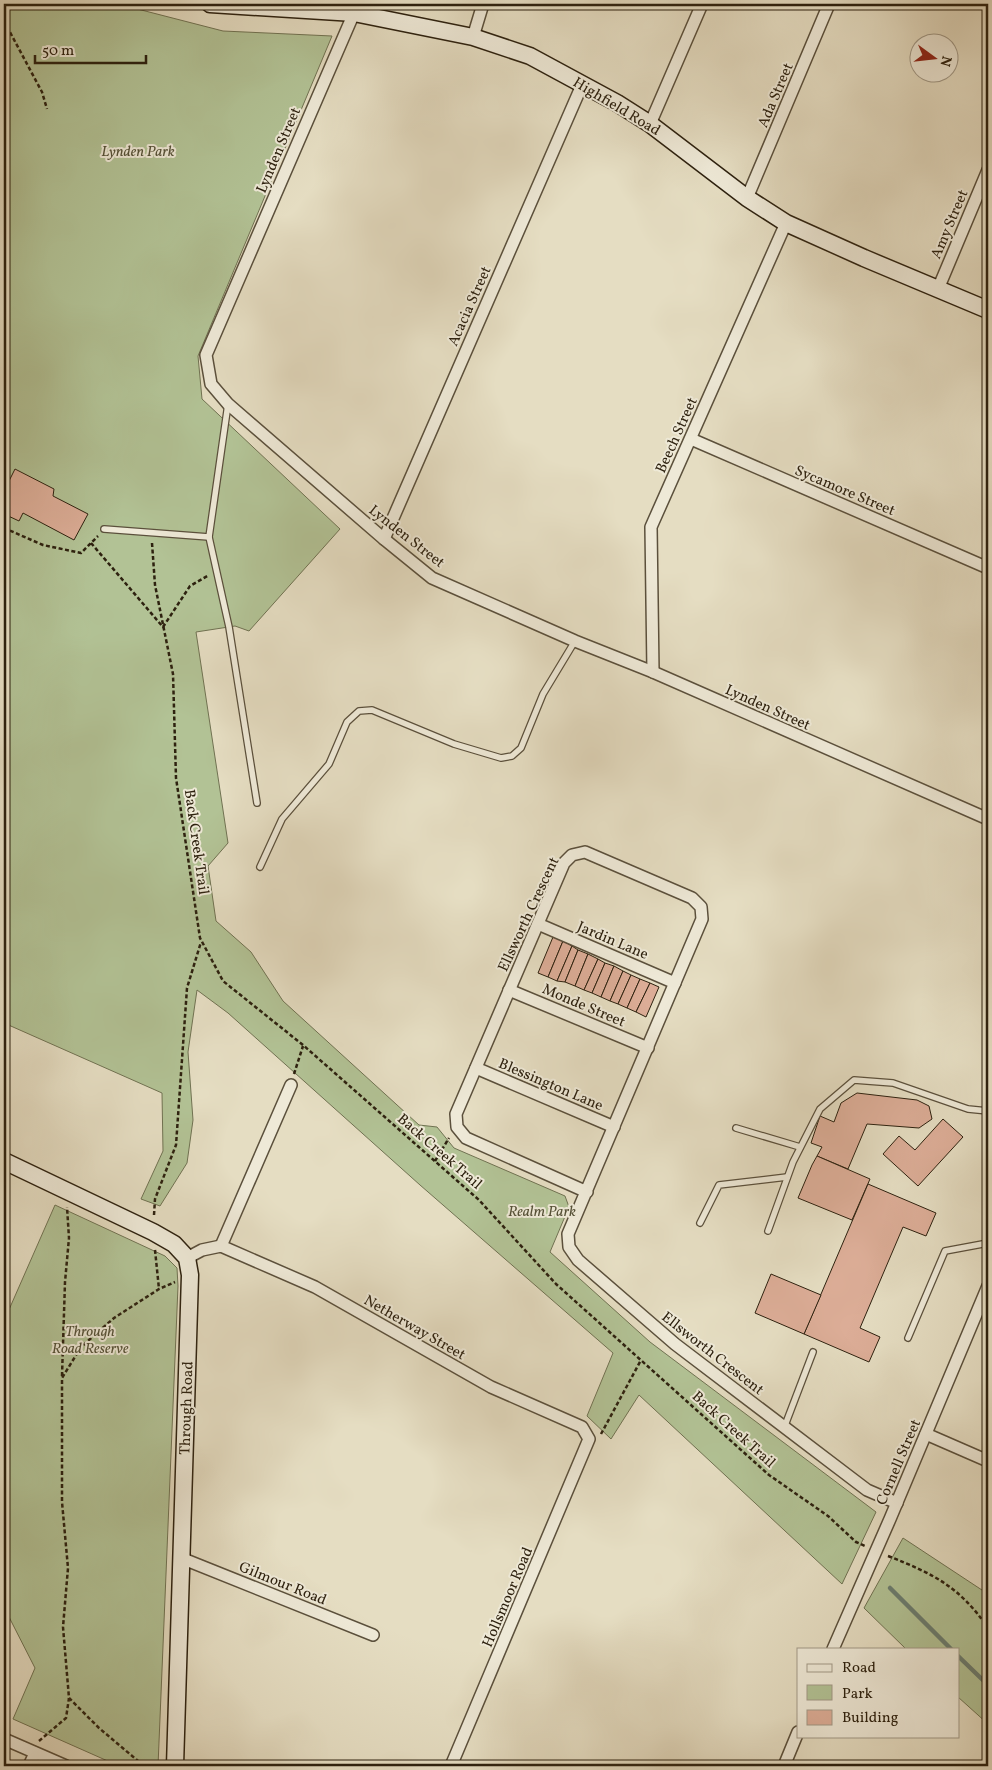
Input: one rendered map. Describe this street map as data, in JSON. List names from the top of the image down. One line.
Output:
{"streets":{"main road":["Highfield Road","Through Road"],"street":["Ada Street","Lynden Street","Amy Street","Acacia Street","Beech Street","Sycamore Street","Ellsworth Crescent","Jardin Lane","Monde Street","Blessington Lane","Netherway Street","Cornell Street","Gilmour Road","Hollsmoor Road"],"path":["Back Creek Trail"]},"crossings":[["Ada Street","Highfield Road"],["Highfield Road","Lynden Street"],["Highfield Road","Amy Street"],["Highfield Road","Acacia Street"],["Highfield Road","Beech Street"],["Lynden Street","Acacia Street"],["Lynden Street","Beech Street"],["Beech Street","Sycamore Street"],["Back Creek Trail","Cornell Street"],["Ellsworth Crescent","Jardin Lane"],["Ellsworth Crescent","Monde Street"],["Ellsworth Crescent","Blessington Lane"],["Ellsworth Crescent","Cornell Street"],["Netherway Street","Hollsmoor Road"],["Through Road","Gilmour Road"]],"parks":["Lynden Park","Realm Park","Through Road Reserve"],"legend":["Road","Park","Building"],"scale_bar":"50 m","north":"right"}
